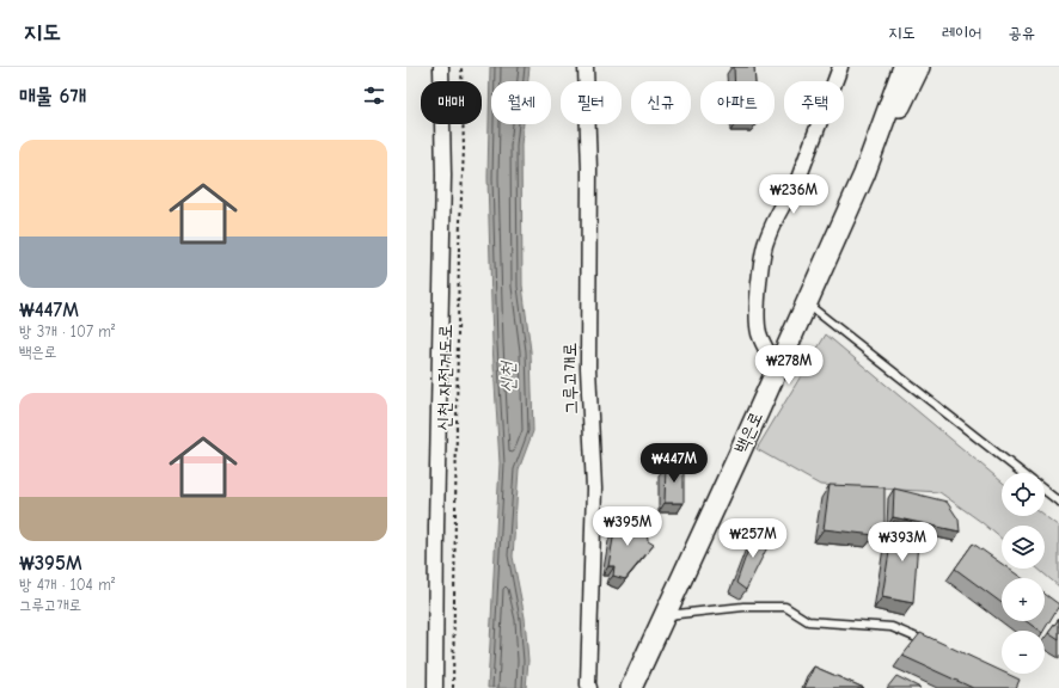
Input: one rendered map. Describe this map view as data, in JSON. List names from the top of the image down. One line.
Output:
{"streets":{"main road":["백은로"],"street":["그루고개로"],"path":["신천 자전거도로"]},"water":["신천"],"page":{"header":"지도","nav":["지도","레이어","공유"],"heading":"매물 6개","chip":["매매","월세","필터","신규","아파트","주택"],"list":[{"name":"₩447M","note":"방 3개 · 107 m² · 백은로"},{"name":"₩395M","note":"방 4개 · 104 m² · 그루고개로"}],"price":["₩236M","₩278M","₩447M","₩395M","₩257M","₩393M"],"map_buttons":["+","−"]}}
